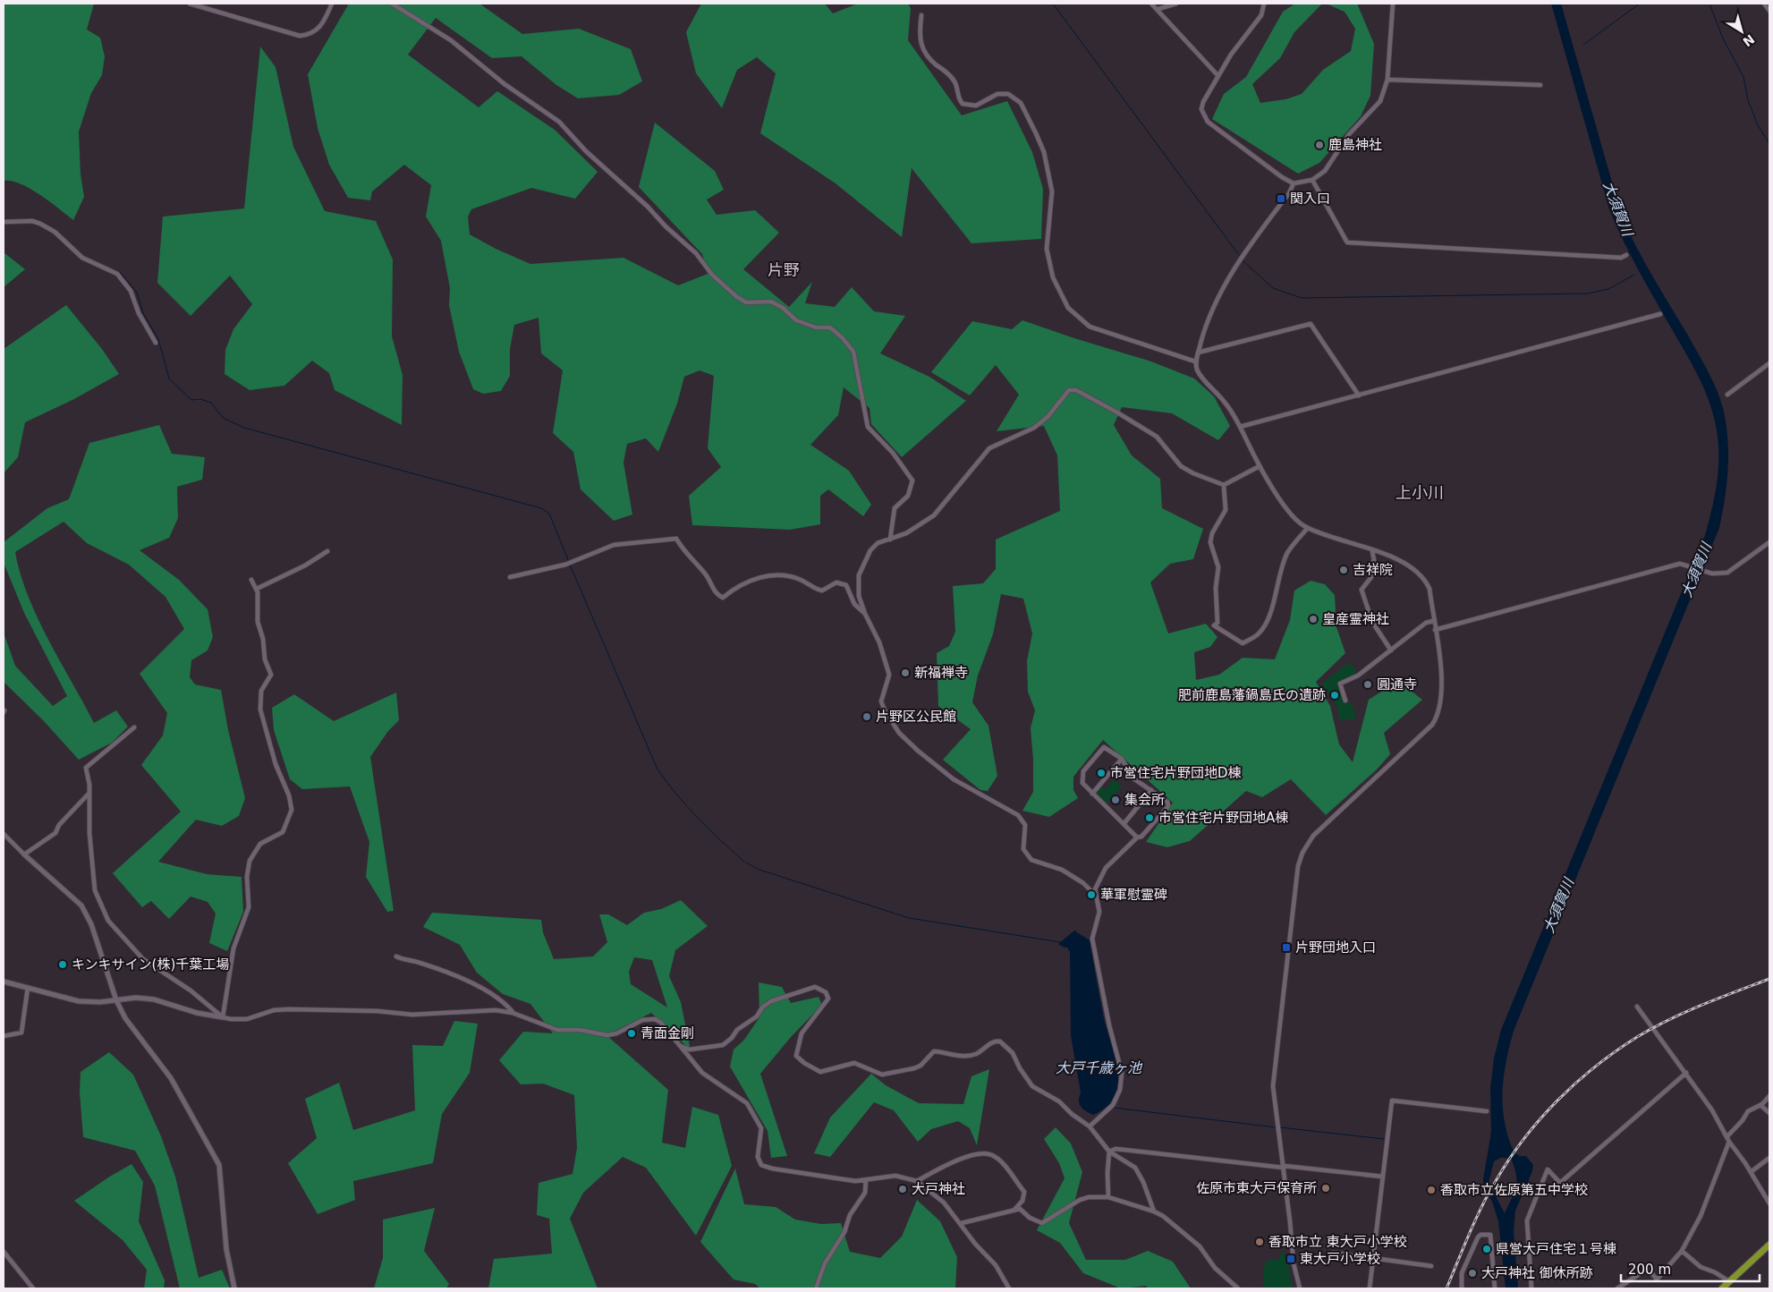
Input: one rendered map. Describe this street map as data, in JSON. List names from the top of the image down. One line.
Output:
{"districts":["片野","上小川"],"water":["大須賀川","大戸千歳ヶ池"],"places":{"other":["鹿島神社","吉祥院","皇産霊神社","新福禅寺","圓通寺","肥前鹿島藩鍋島氏の遺跡","片野区公民館","市営住宅片野団地D棟","集会所","市営住宅片野団地A棟","華軍慰霊碑","キンキサイン(株)千葉工場","青面金剛","佐原市東大戸保育所","大戸神社","香取市立佐原第五中学校","香取市立 東大戸小学校","県営大戸住宅１号棟","大戸神社 御休所跡"],"transit":["関入口","片野団地入口","東大戸小学校"]},"scale_bar":"200 m","north":"bottom right"}
